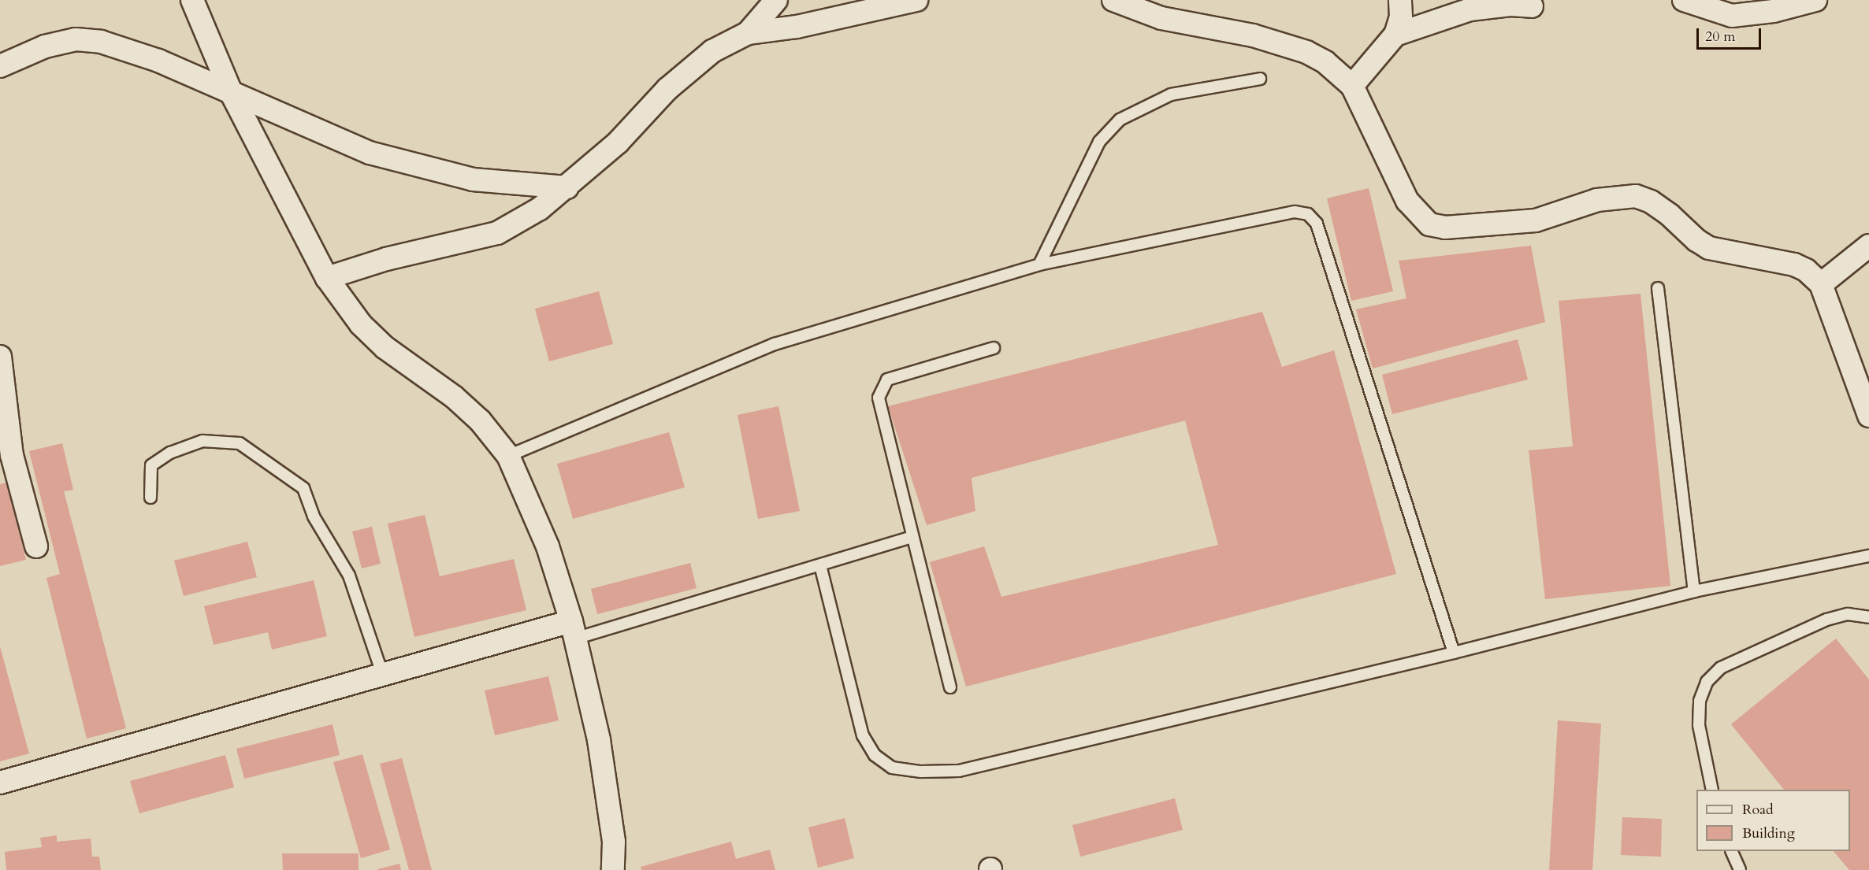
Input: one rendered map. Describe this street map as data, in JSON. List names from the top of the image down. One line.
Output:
{"legend":["Road","Building"],"scale_bar":"20 m"}
